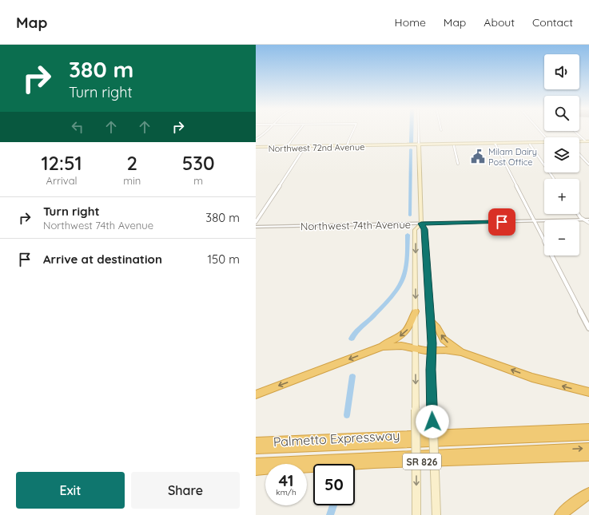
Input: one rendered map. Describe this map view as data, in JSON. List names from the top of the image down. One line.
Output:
{"streets":{"highway":["Palmetto Expressway","SR 826"],"main road":["Northwest 72nd Avenue"],"street":["Northwest 74th Avenue"]},"places":{"public building":["Milam Dairy Post Office"]},"page":{"header":"Map","nav":["Home","Map","About","Contact"],"turn":["380 m","Turn right"],"map_buttons":["+","−"],"eta":["12:51","Arrival","2","min","530","m"],"list":[{"name":"Turn right","note":"Northwest 74th Avenue","value":"380 m"},{"name":"Arrive at destination","value":"150 m"}],"speed":"41 km/h","limit":"50","buttons":["Exit","Share"]}}
